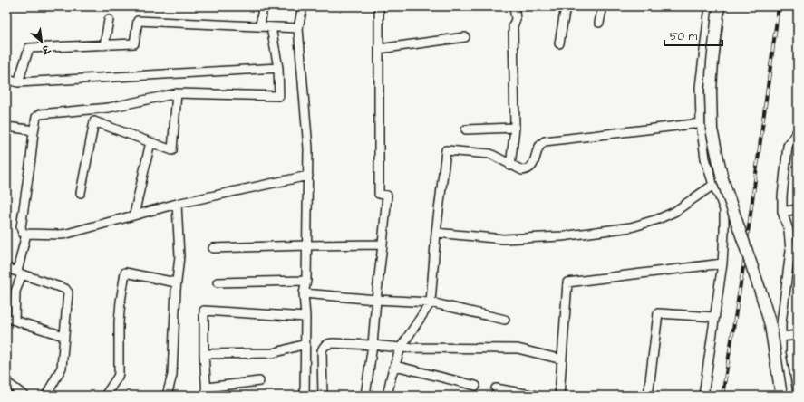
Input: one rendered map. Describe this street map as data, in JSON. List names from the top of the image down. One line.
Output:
{"scale_bar":"50 m","north":"bottom right"}
